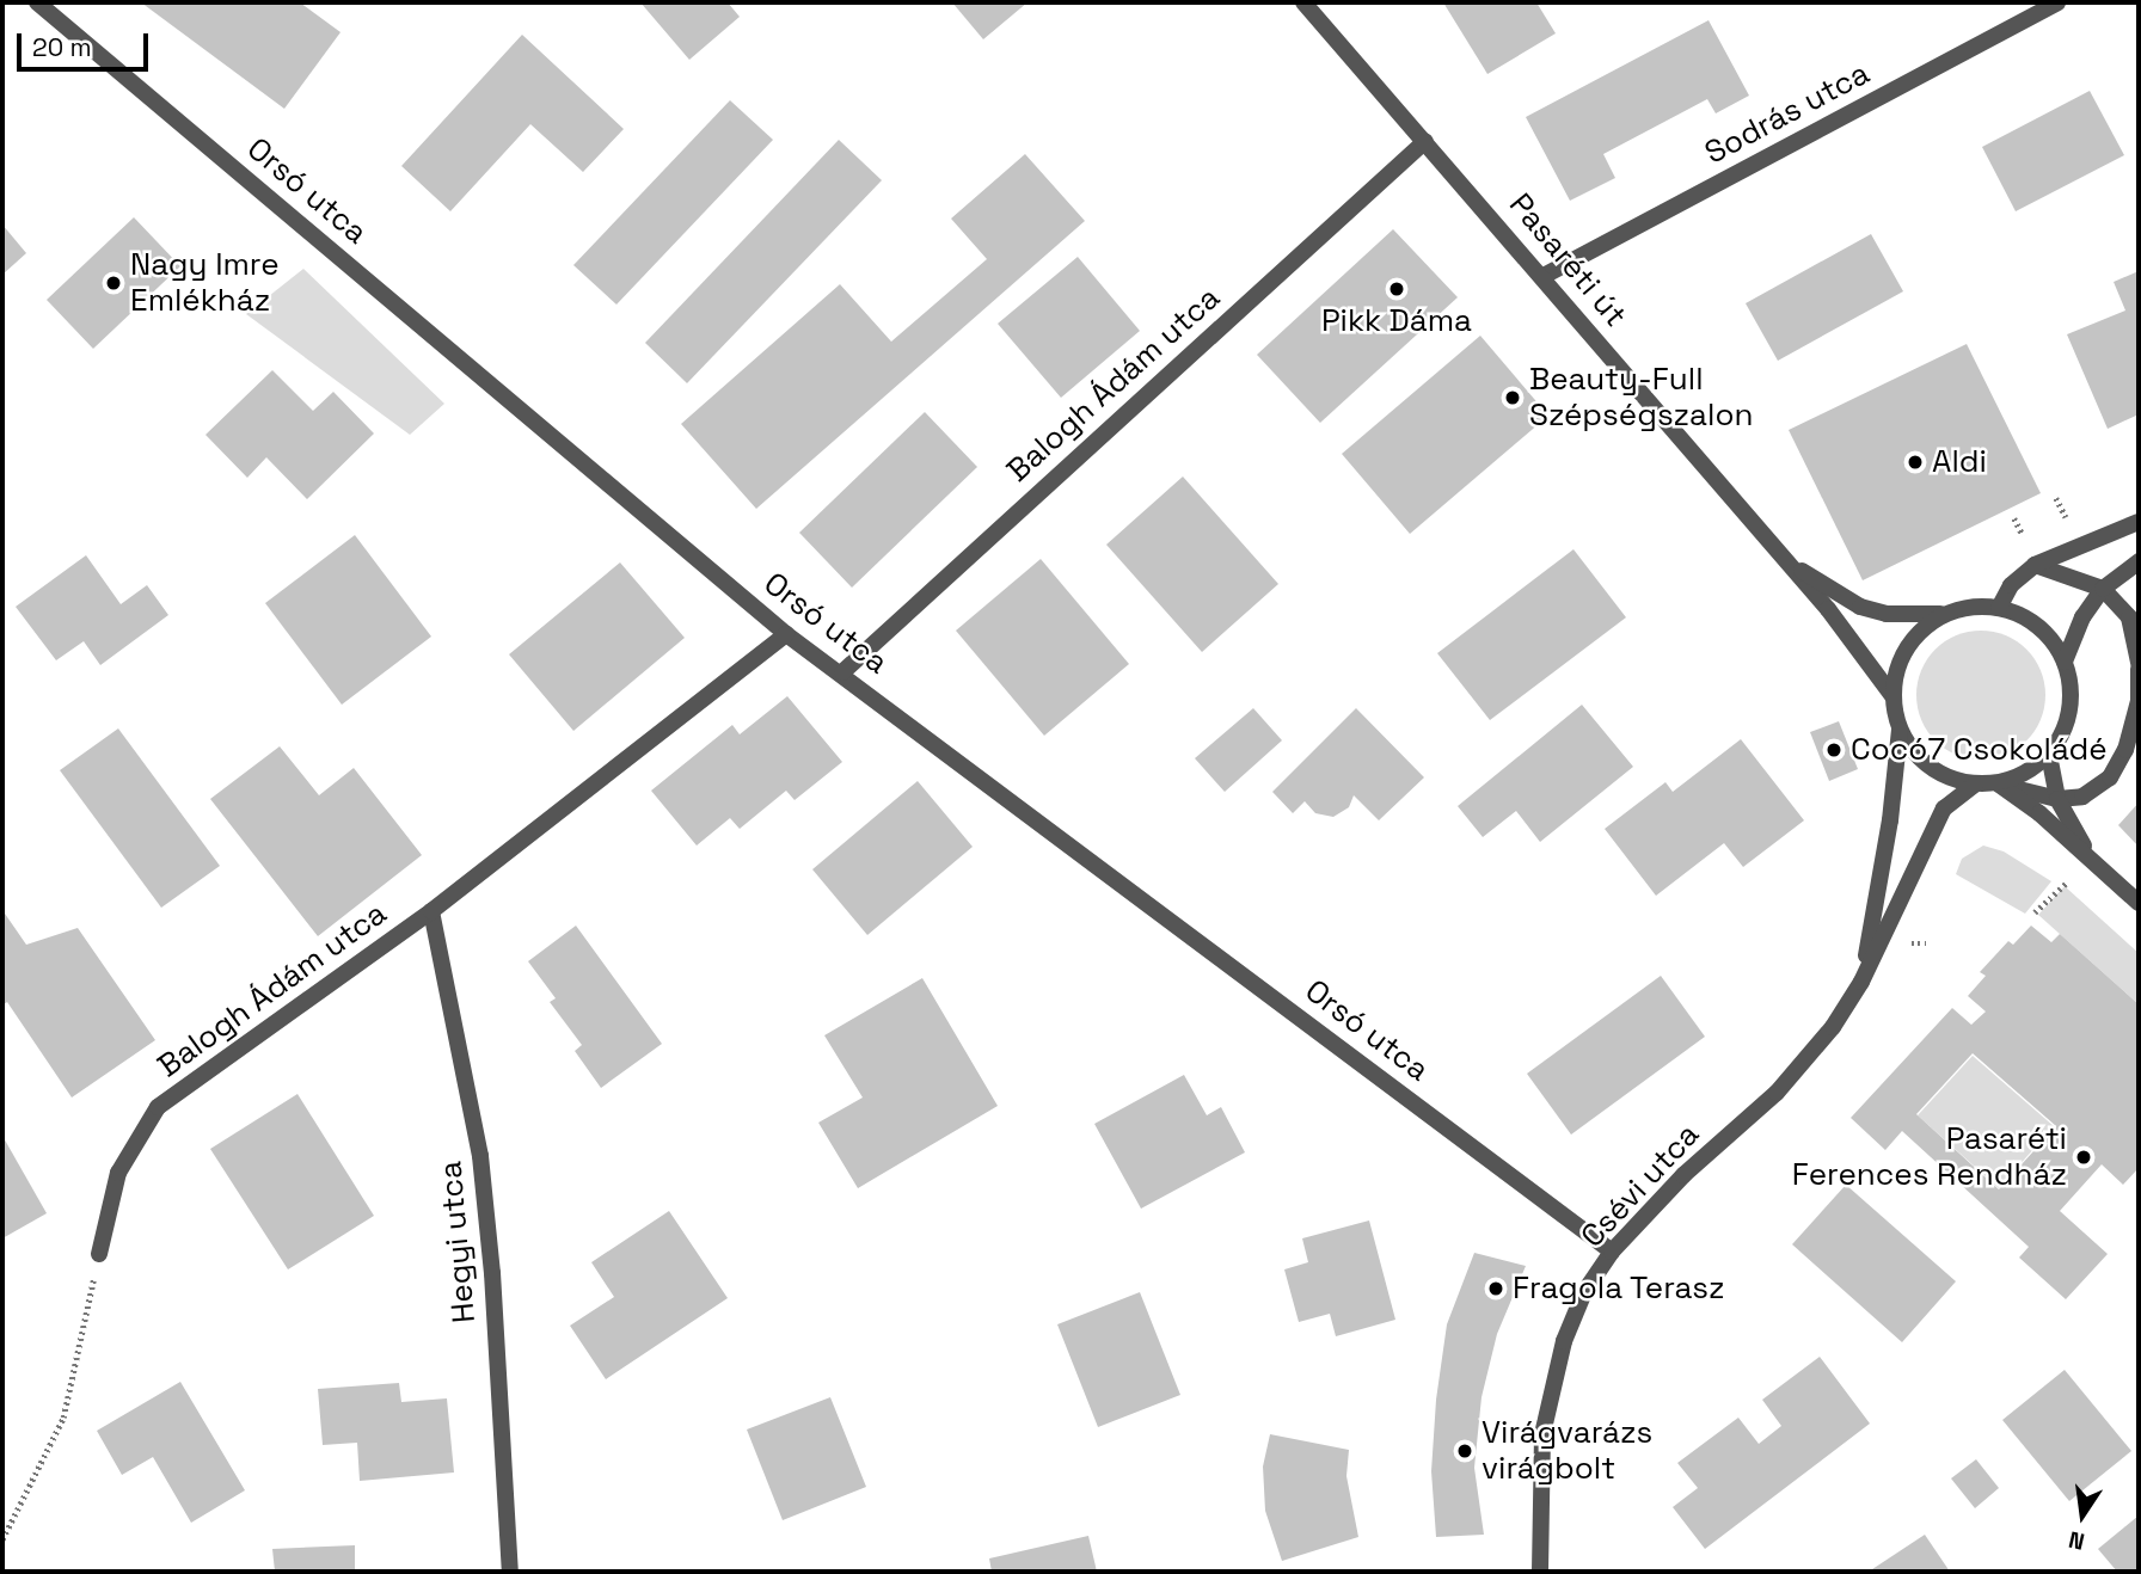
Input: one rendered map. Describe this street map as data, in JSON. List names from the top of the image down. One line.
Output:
{"streets":{"street":["Sodrás utca","Orsó utca","Pasaréti út","Balogh Ádám utca","Csévi utca","Hegyi utca"]},"crossings":[["Sodrás utca","Pasaréti út"],["Orsó utca","Balogh Ádám utca"],["Orsó utca","Csévi utca"],["Pasaréti út","Balogh Ádám utca"],["Pasaréti út","Csévi utca"],["Balogh Ádám utca","Hegyi utca"]],"places":["Nagy Imre Emlékház","Pikk Dáma","Beauty-Full Szépségszalon","Aldi","Cocó7 Csokoládé","Pasaréti Ferences Rendház","Fragola Terasz","Virágvarázs virágbolt"],"scale_bar":"20 m","north":"bottom"}
